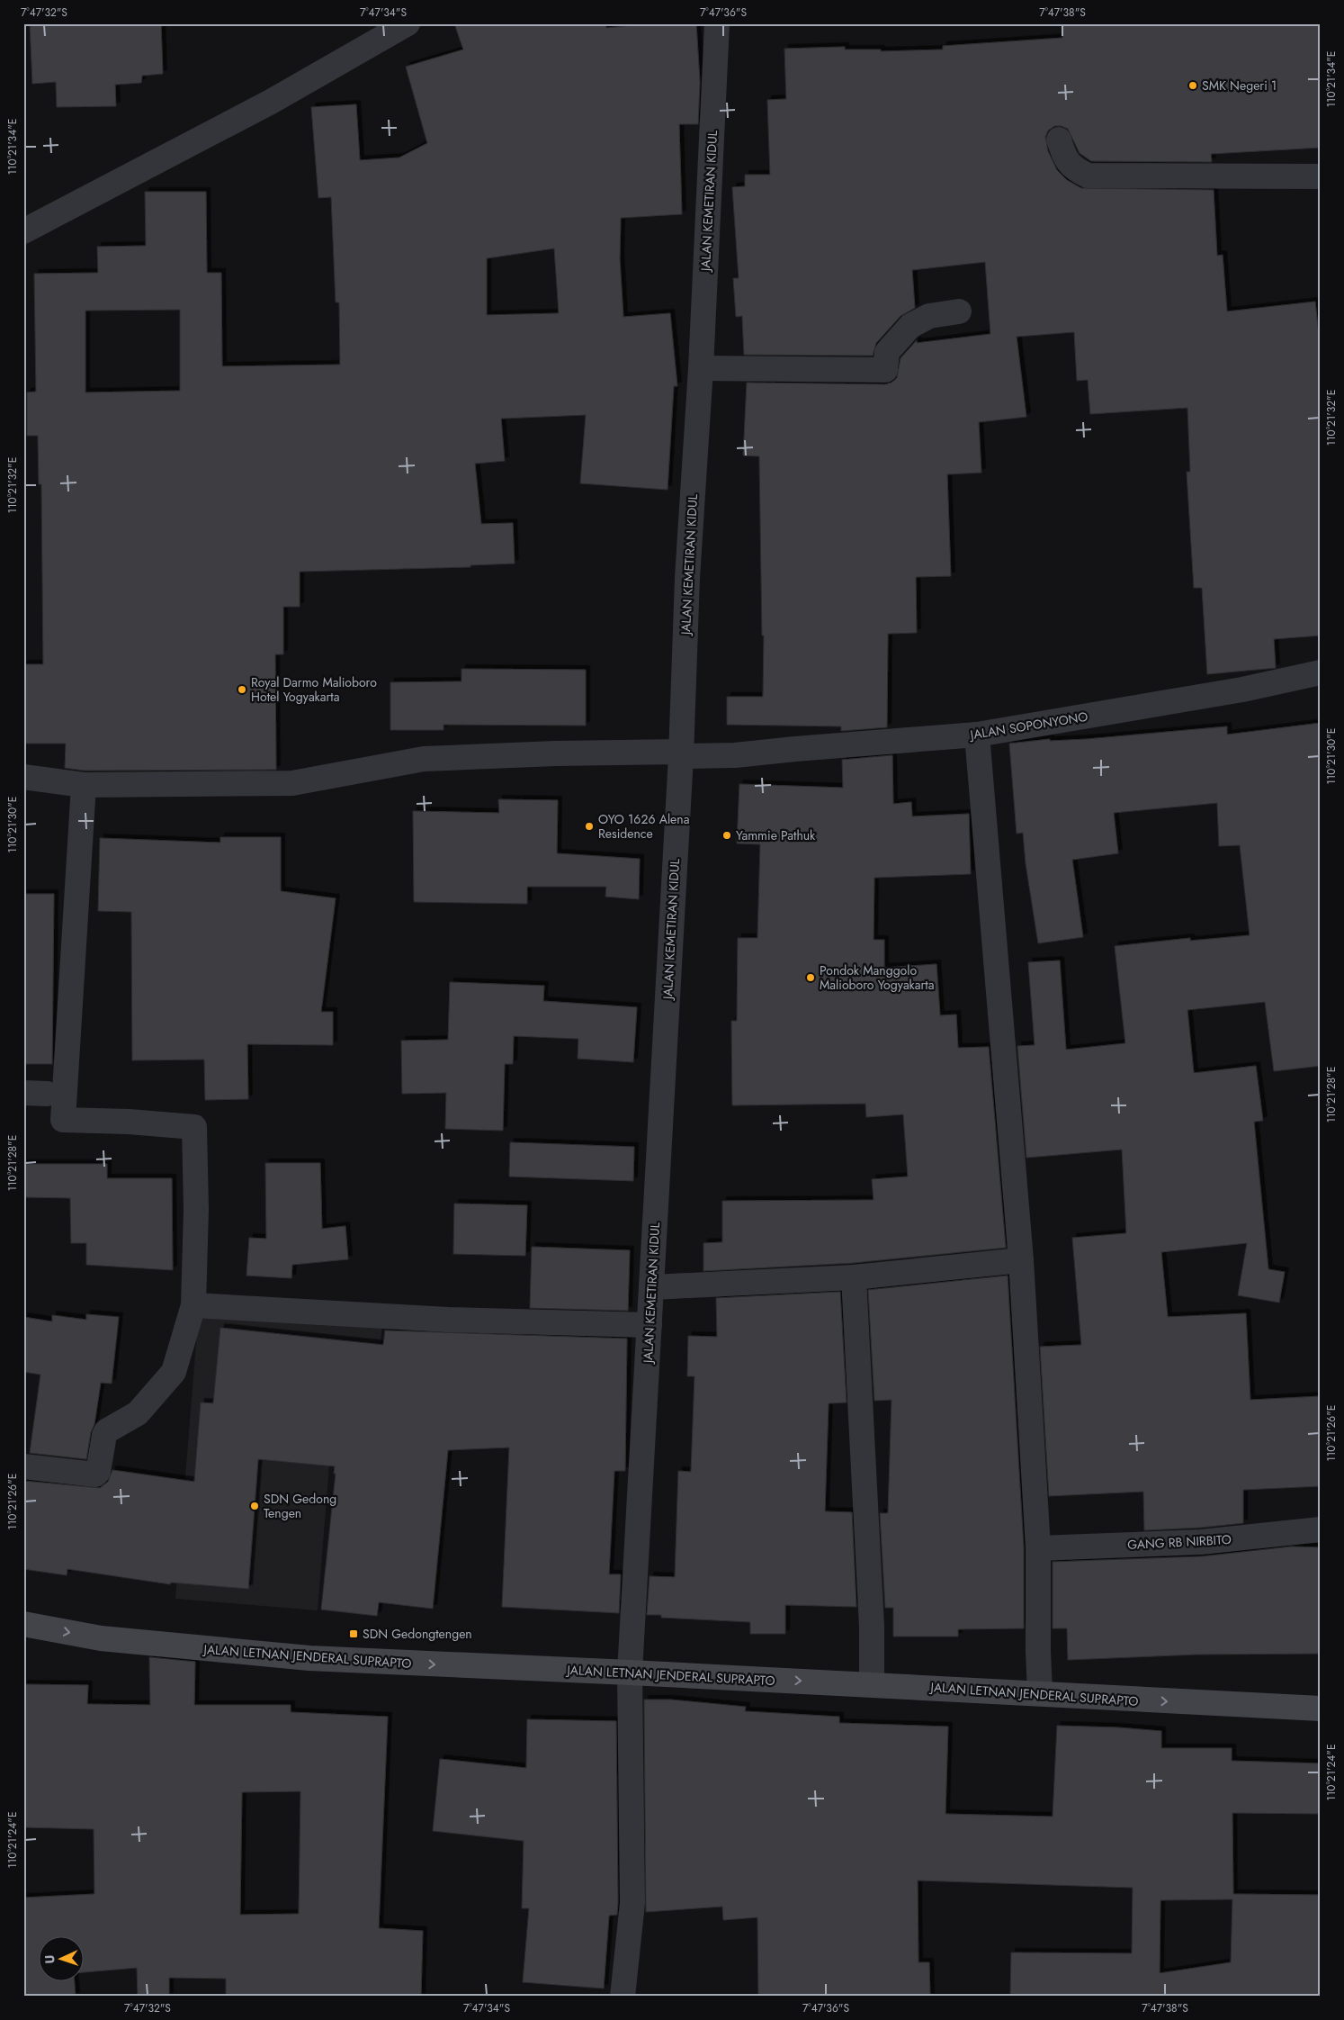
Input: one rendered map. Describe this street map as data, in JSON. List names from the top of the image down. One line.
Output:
{"streets":{"main road":["JALAN LETNAN JENDERAL SUPRAPTO"],"street":["JALAN KEMETIRAN KIDUL","JALAN SOPONYONO","GANG RB NIRBITO"]},"crossings":[["JALAN KEMETIRAN KIDUL","JALAN SOPONYONO"],["JALAN KEMETIRAN KIDUL","JALAN LETNAN JENDERAL SUPRAPTO"]],"one_way":["JALAN LETNAN JENDERAL SUPRAPTO"],"places":{"other":["SMK Negeri 1","Royal Darmo Malioboro Hotel Yogyakarta","OYO 1626 Alena Residence","Yammie Pathuk","Pondok Manggolo Malioboro Yogyakarta","SDN Gedong Tengen"],"transit":["SDN Gedongtengen"]},"north":"left","coordinates":["7°47'32\"S","7°47'34\"S","7°47'36\"S","7°47'38\"S","110°21'34\"E","110°21'32\"E","110°21'30\"E","110°21'28\"E","110°21'26\"E","110°21'24\"E"]}
